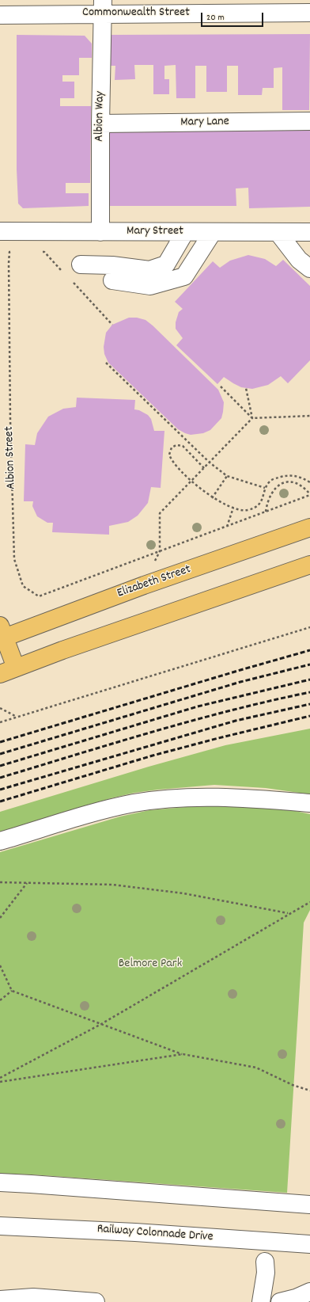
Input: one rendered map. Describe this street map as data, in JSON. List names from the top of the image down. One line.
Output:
{"streets":{"main road":["Elizabeth Street"],"street":["Commonwealth Street","Albion Way","Mary Lane","Mary Street","Railway Colonnade Drive"],"path":["Albion Street"]},"crossings":[["Commonwealth Street","Albion Way"],["Albion Way","Mary Lane"],["Albion Way","Mary Street"]],"parks":["Belmore Park"],"scale_bar":"20 m"}
